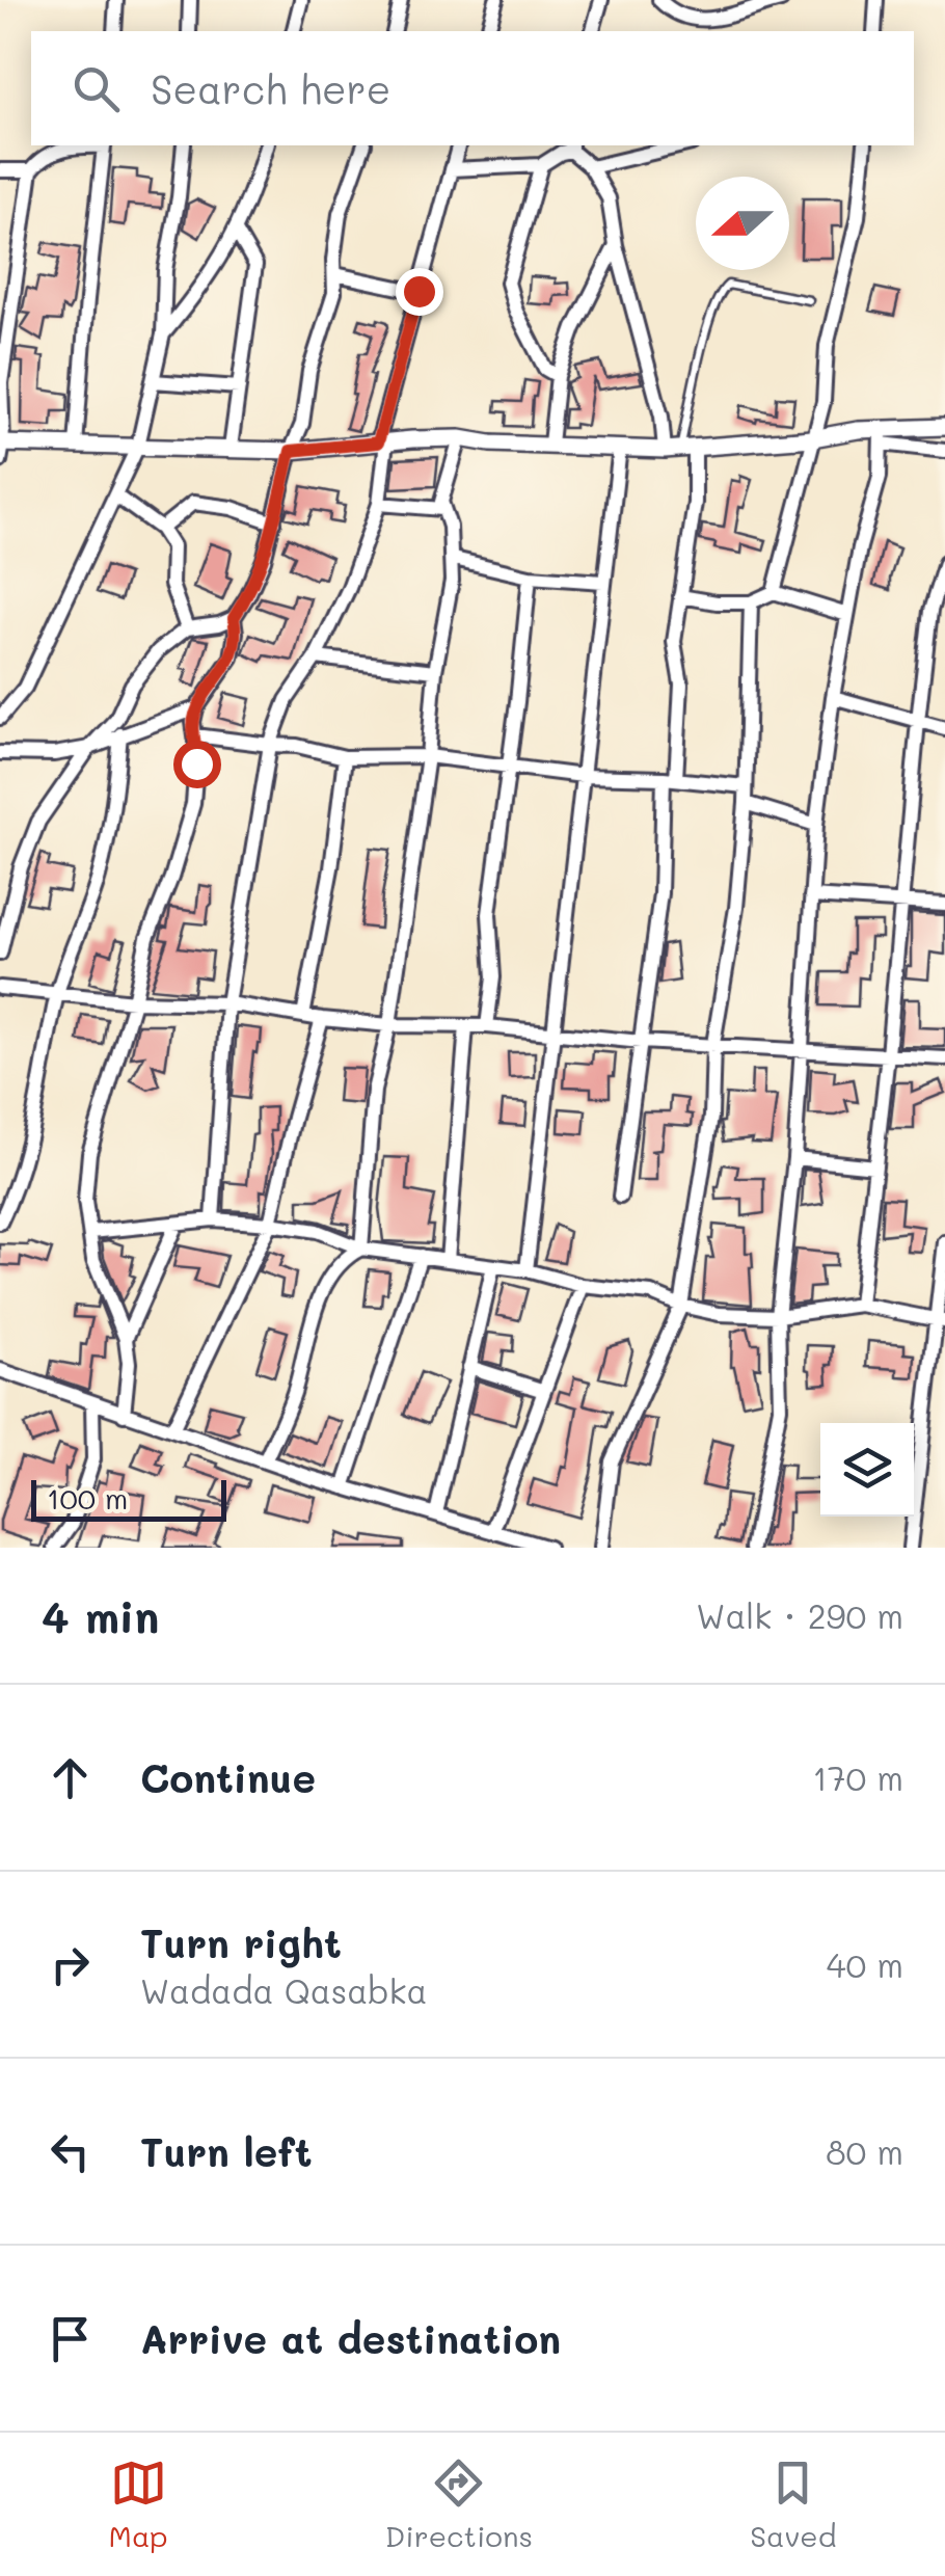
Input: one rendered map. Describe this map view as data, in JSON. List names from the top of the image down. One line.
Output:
{"scale_bar":"100 m","north":"left","page":{"search":"Search here","scale":"100 m","heading":["4 min","Walk · 290 m"],"list":[["Continue","170 m"],["Turn right","Wadada Qasabka","40 m"],["Turn left","80 m"],"Arrive at destination"],"nav":["Map","Directions","Saved"]}}
